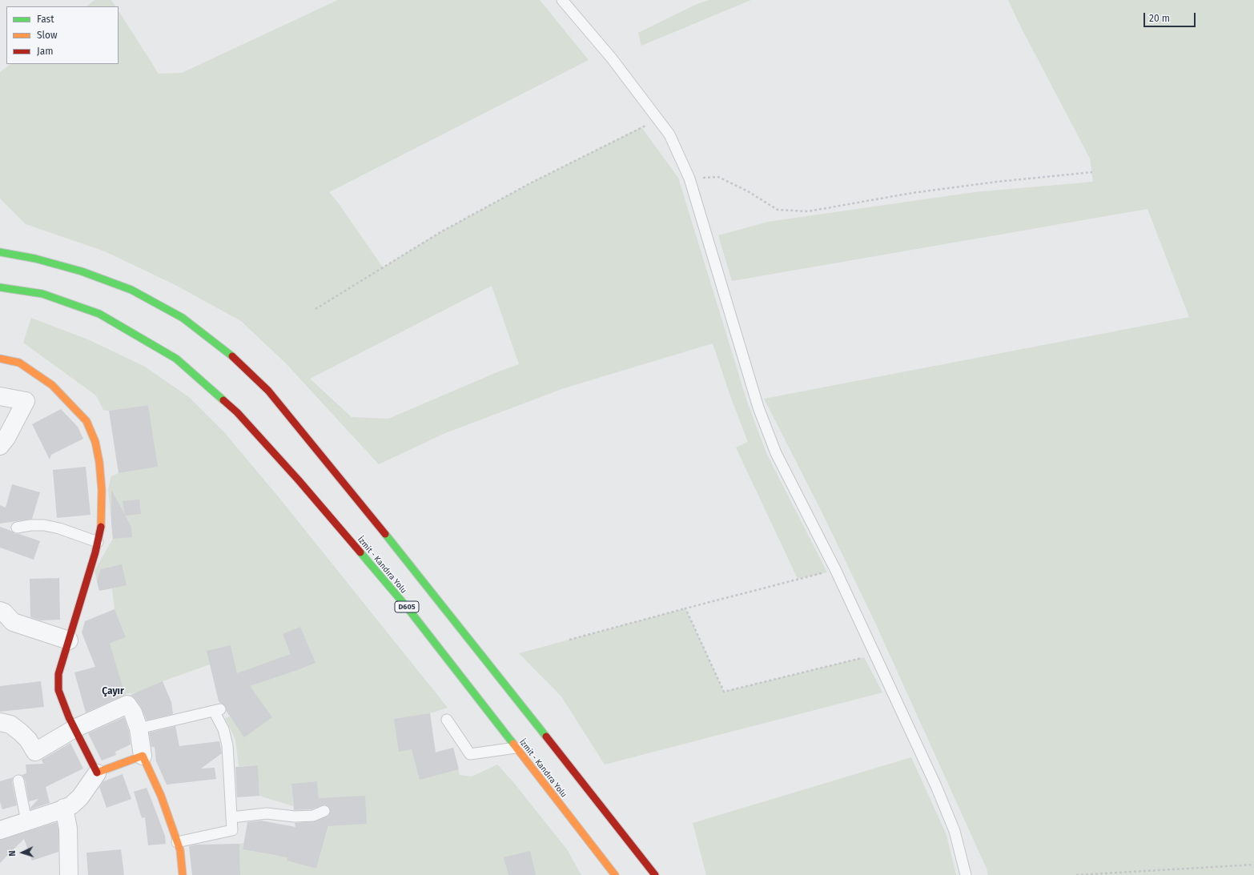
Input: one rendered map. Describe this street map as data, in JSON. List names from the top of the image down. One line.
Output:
{"streets":{"main road":["İzmit - Kandıra Yolu","D605"]},"districts":["Çayır"],"legend":["Fast","Slow","Jam"],"scale_bar":"20 m","north":"left"}
